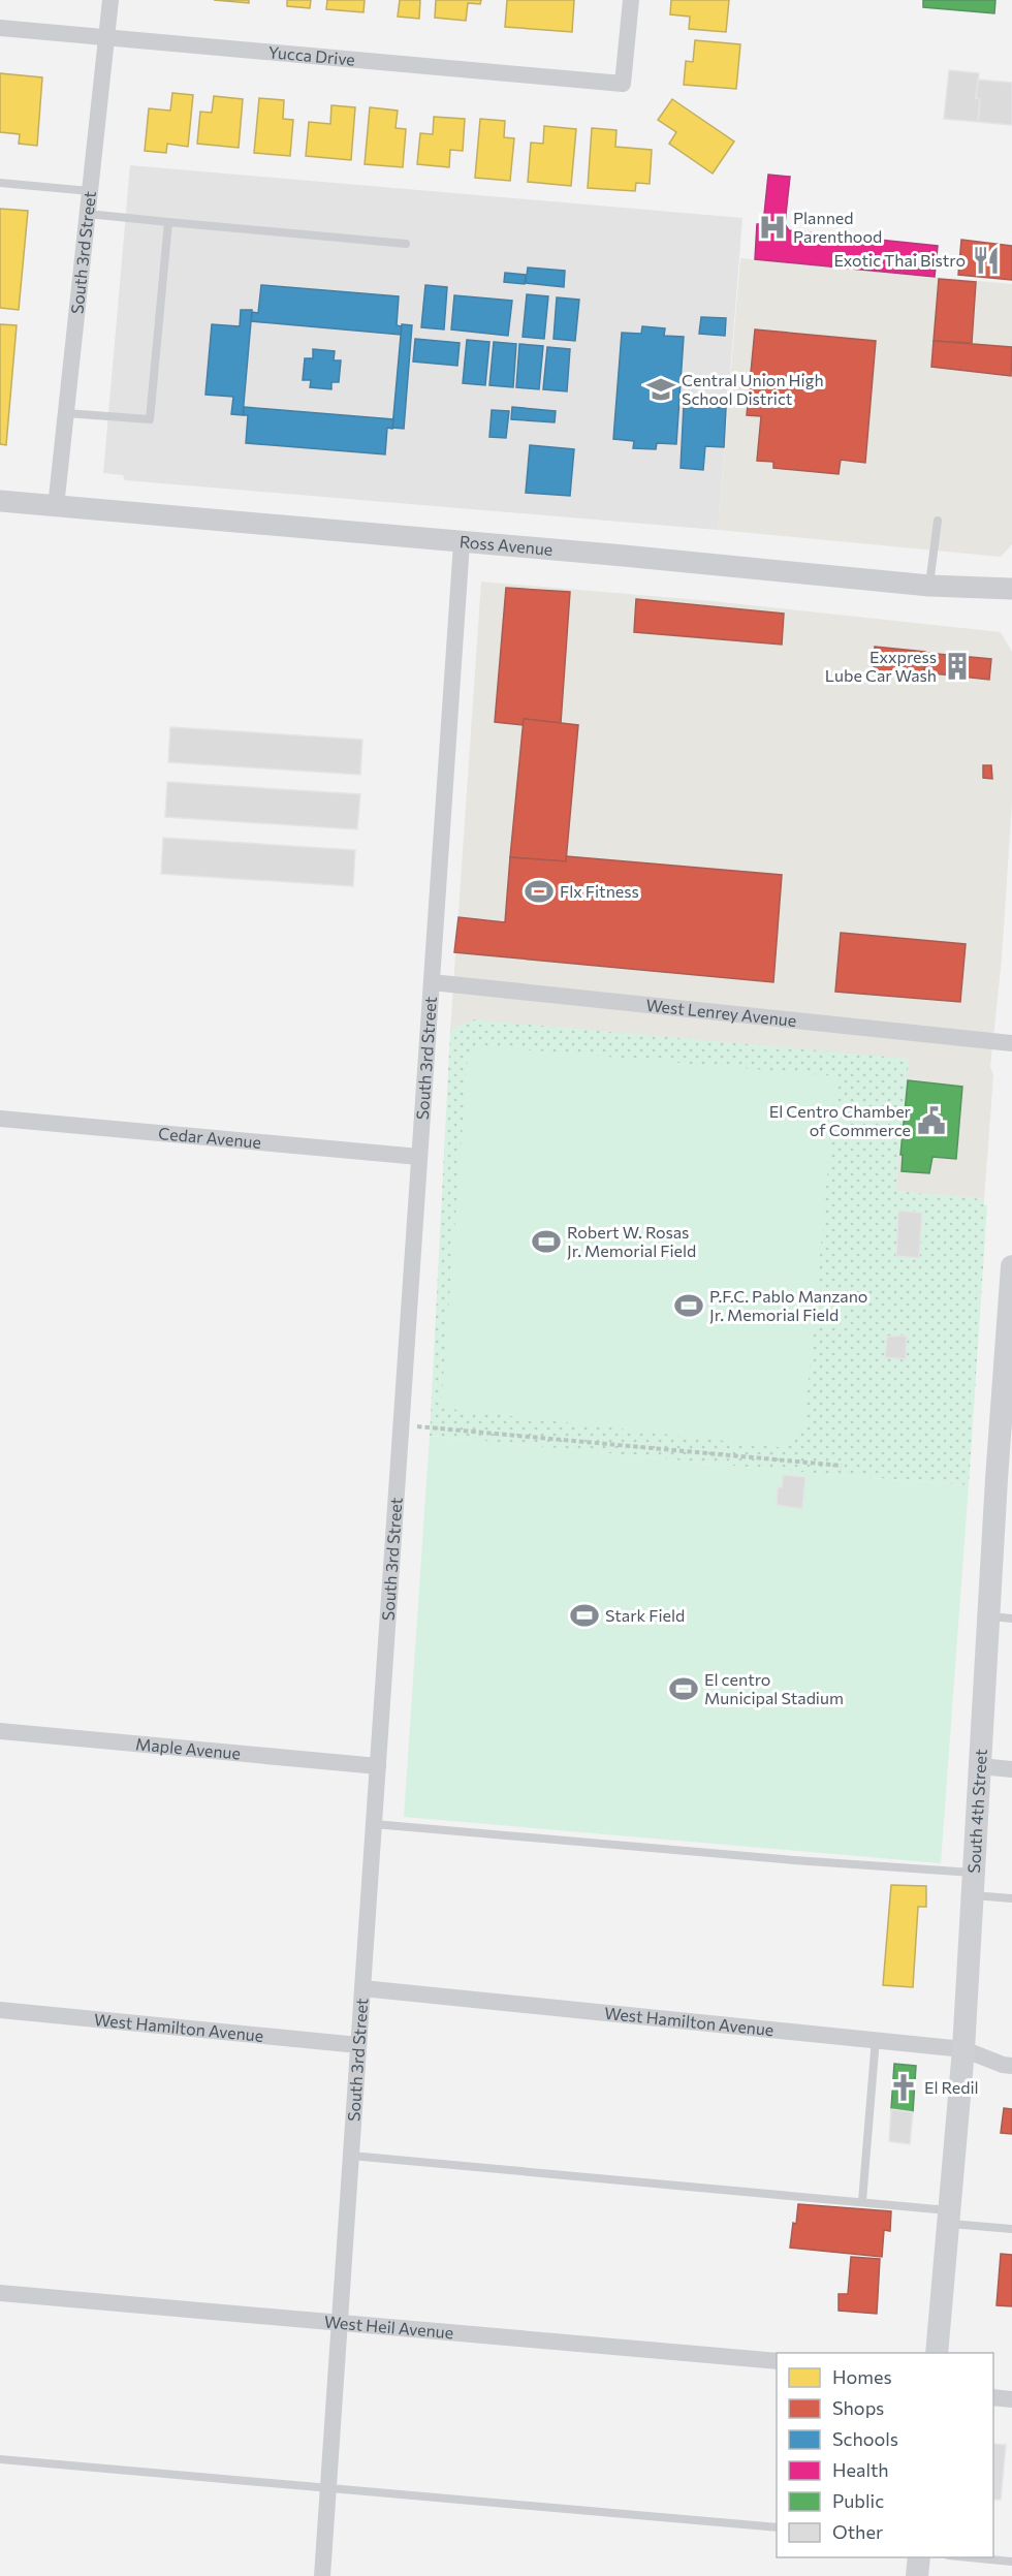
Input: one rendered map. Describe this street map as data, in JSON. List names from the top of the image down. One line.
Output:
{"streets":{"main road":["South 4th Street"],"street":["Yucca Drive","South 3rd Street","Ross Avenue","West Lenrey Avenue","Cedar Avenue","Maple Avenue","West Hamilton Avenue","West Heil Avenue"]},"crossings":[["Yucca Drive","South 3rd Street"],["South 3rd Street","Ross Avenue"],["South 3rd Street","West Lenrey Avenue"],["South 3rd Street","Cedar Avenue"],["South 3rd Street","Maple Avenue"],["South 3rd Street","West Hamilton Avenue"],["South 3rd Street","West Heil Avenue"],["South 4th Street","West Hamilton Avenue"]],"places":{"hospital":["Planned Parenthood"],"restaurant":["Exotic Thai Bistro"],"school or university":["Central Union High School District"],"building":["Exxpress Lube Car Wash"],"sports":["Flx Fitness","Robert W. Rosas Jr. Memorial Field","P.F.C. Pablo Manzano Jr. Memorial Field","Stark Field","El centro Municipal Stadium"],"public building":["El Centro Chamber of Commerce"],"church":["El Redil"]},"legend":["Homes","Shops","Schools","Health","Public","Other"]}
